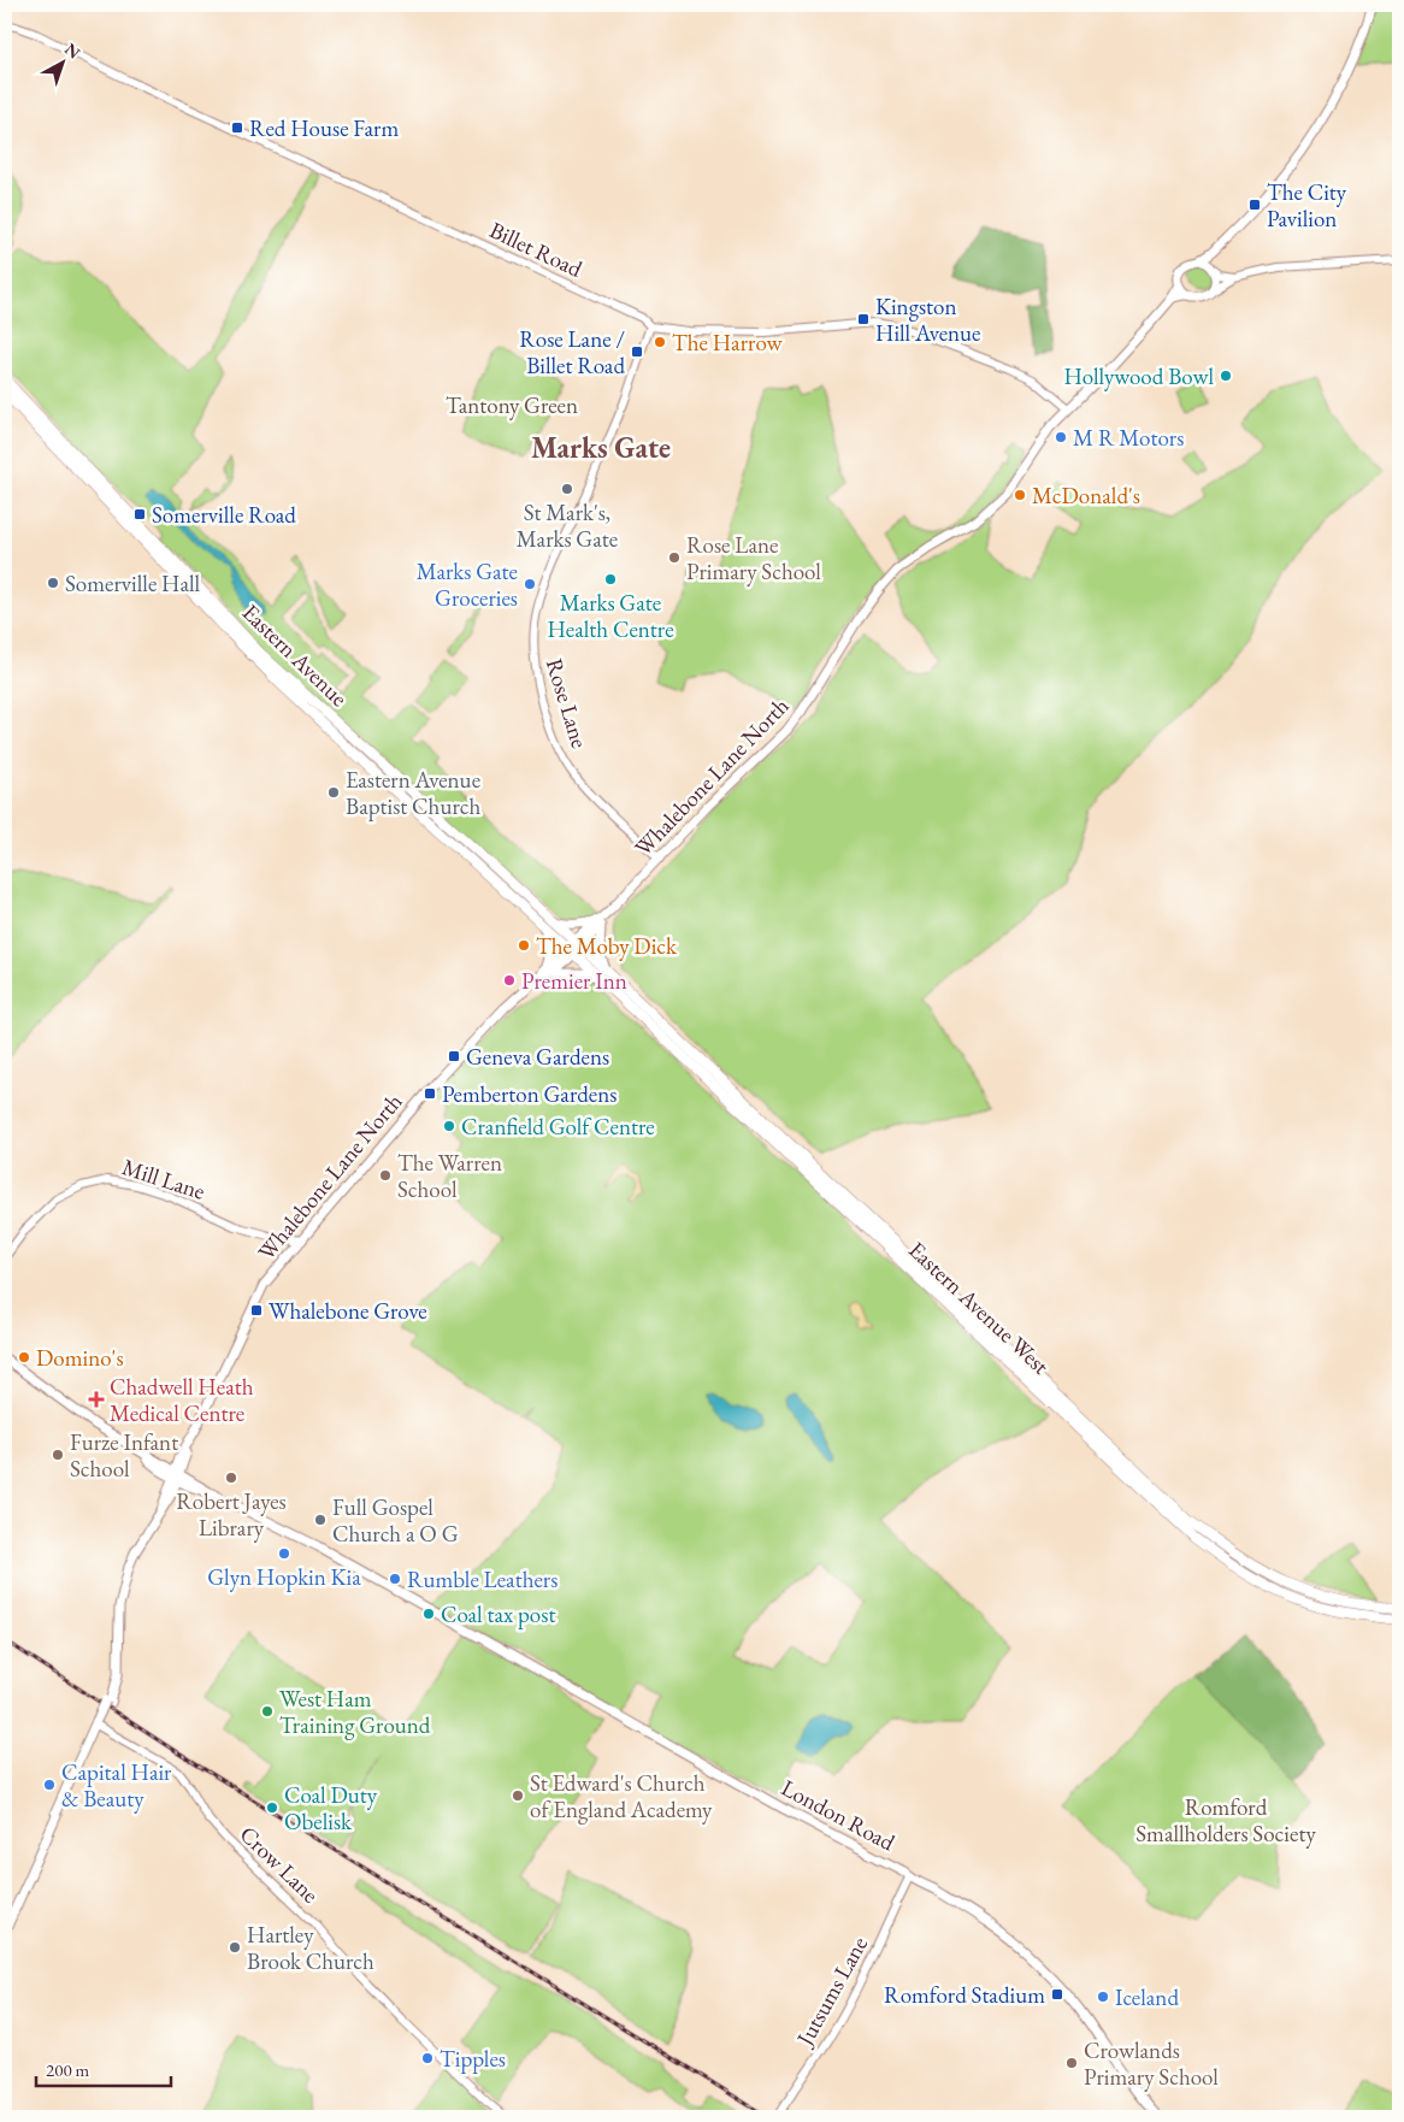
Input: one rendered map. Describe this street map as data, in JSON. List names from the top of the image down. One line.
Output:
{"streets":{"highway":["Eastern Avenue","Eastern Avenue West"],"main road":["Whalebone Lane North","London Road"],"street":["Billet Road","Rose Lane","Mill Lane","Crow Lane","Jutsums Lane"]},"crossings":[["Billet Road","Rose Lane"],["Billet Road","Whalebone Lane North"],["Eastern Avenue","Whalebone Lane North"],["Eastern Avenue","Eastern Avenue West"],["Rose Lane","Whalebone Lane North"],["Whalebone Lane North","Mill Lane"],["Whalebone Lane North","Eastern Avenue West"],["Whalebone Lane North","London Road"],["Whalebone Lane North","Crow Lane"],["London Road","Jutsums Lane"]],"districts":["Marks Gate"],"parks":["Tantony Green","Romford Smallholders Society"],"places":{"transit":["Red House Farm","The City Pavilion","Kingston Hill Avenue","Rose Lane / Billet Road","Somerville Road","Geneva Gardens","Pemberton Gardens","Whalebone Grove","Romford Stadium"],"other":["The Harrow","Hollywood Bowl","M R Motors","St Mark's, Marks Gate","McDonald's","Rose Lane Primary School","Marks Gate Health Centre","Somerville Hall","Marks Gate Groceries","Eastern Avenue Baptist Church","The Moby Dick","Premier Inn","Cranfield Golf Centre","The Warren School","Domino's","Furze Infant School","Robert Jayes Library","Full Gospel Church a O G","Glyn Hopkin Kia","Rumble Leathers","Coal tax post","West Ham Training Ground","Capital Hair & Beauty","St Edward's Church of England Academy","Coal Duty Obelisk","Hartley Brook Church","Iceland","Tipples","Crowlands Primary School"],"health":["Chadwell Heath Medical Centre"]},"scale_bar":"200 m","north":"top right"}
